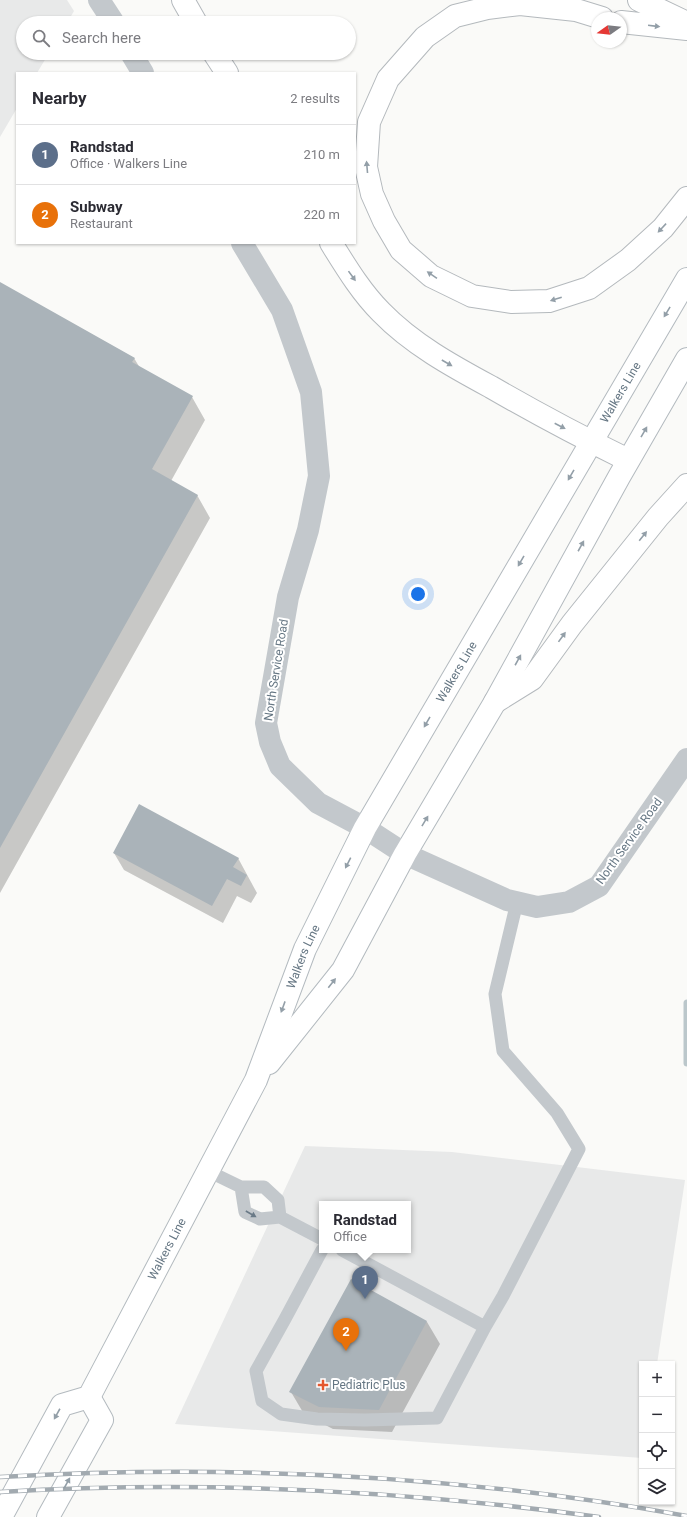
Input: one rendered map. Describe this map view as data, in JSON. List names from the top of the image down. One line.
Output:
{"streets":{"main road":["Walkers Line"],"street":["North Service Road"]},"crossings":[["Walkers Line","North Service Road"]],"places":{"health":["Pediatric Plus"]},"north":"left","page":{"search":"Search here","heading":["Nearby","2 results"],"list":[{"mark":"1","name":"Randstad","note":"Office · Walkers Line","value":"210 m"},{"mark":"2","name":"Subway","note":"Restaurant","value":"220 m"}],"popup":["Randstad","Office"],"pins":["1","2"],"map_buttons":["+","−"]}}
